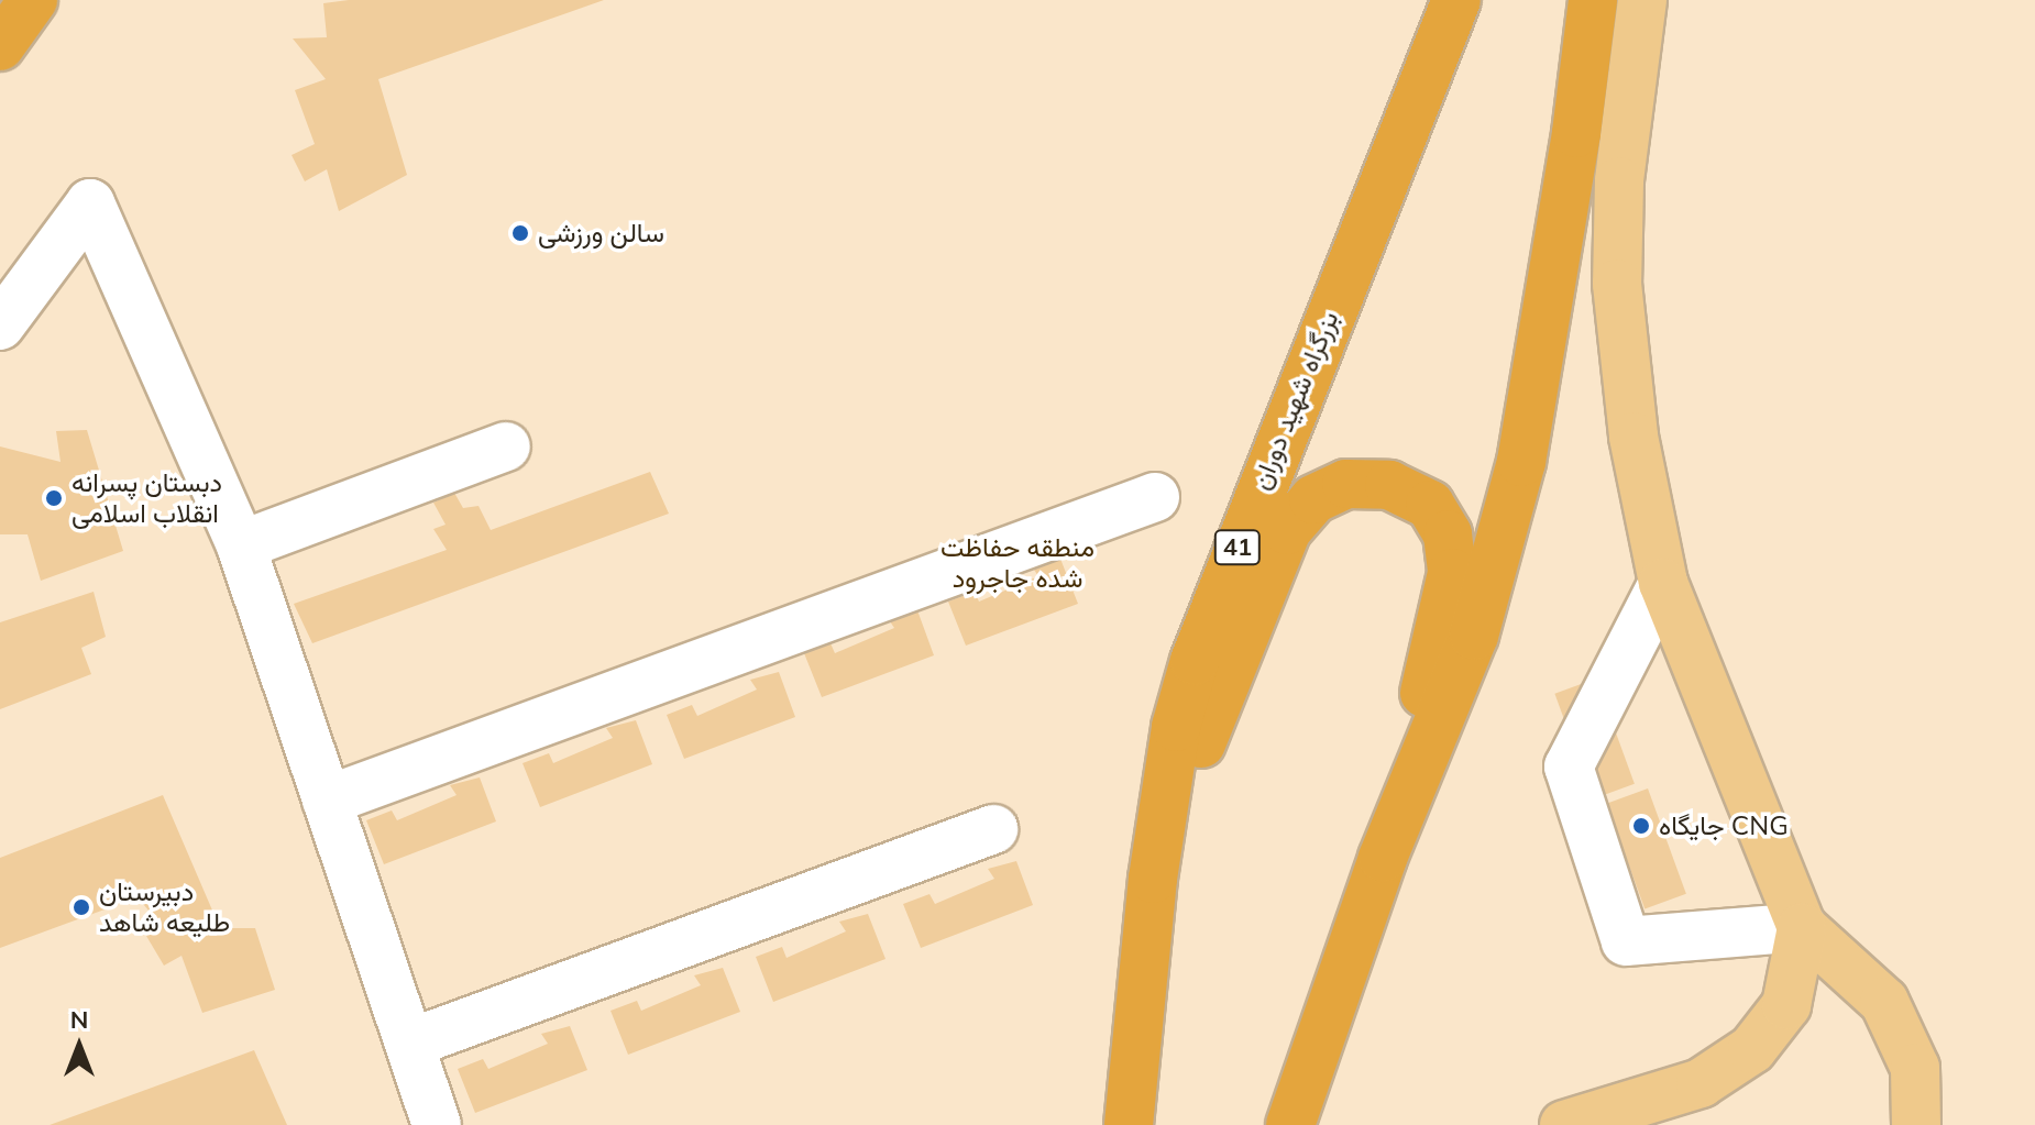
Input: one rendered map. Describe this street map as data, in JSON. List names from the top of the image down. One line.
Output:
{"streets":{"highway":["بزرگراه شهید دوران","41"]},"parks":["منطقه حفاظت شده جاجرود"],"places":["سالن ورزشی","دبستان پسرانه انقلاب اسلامی","جایگاه CNG","دبیرستان طلیعه شاهد"],"north":"top"}
